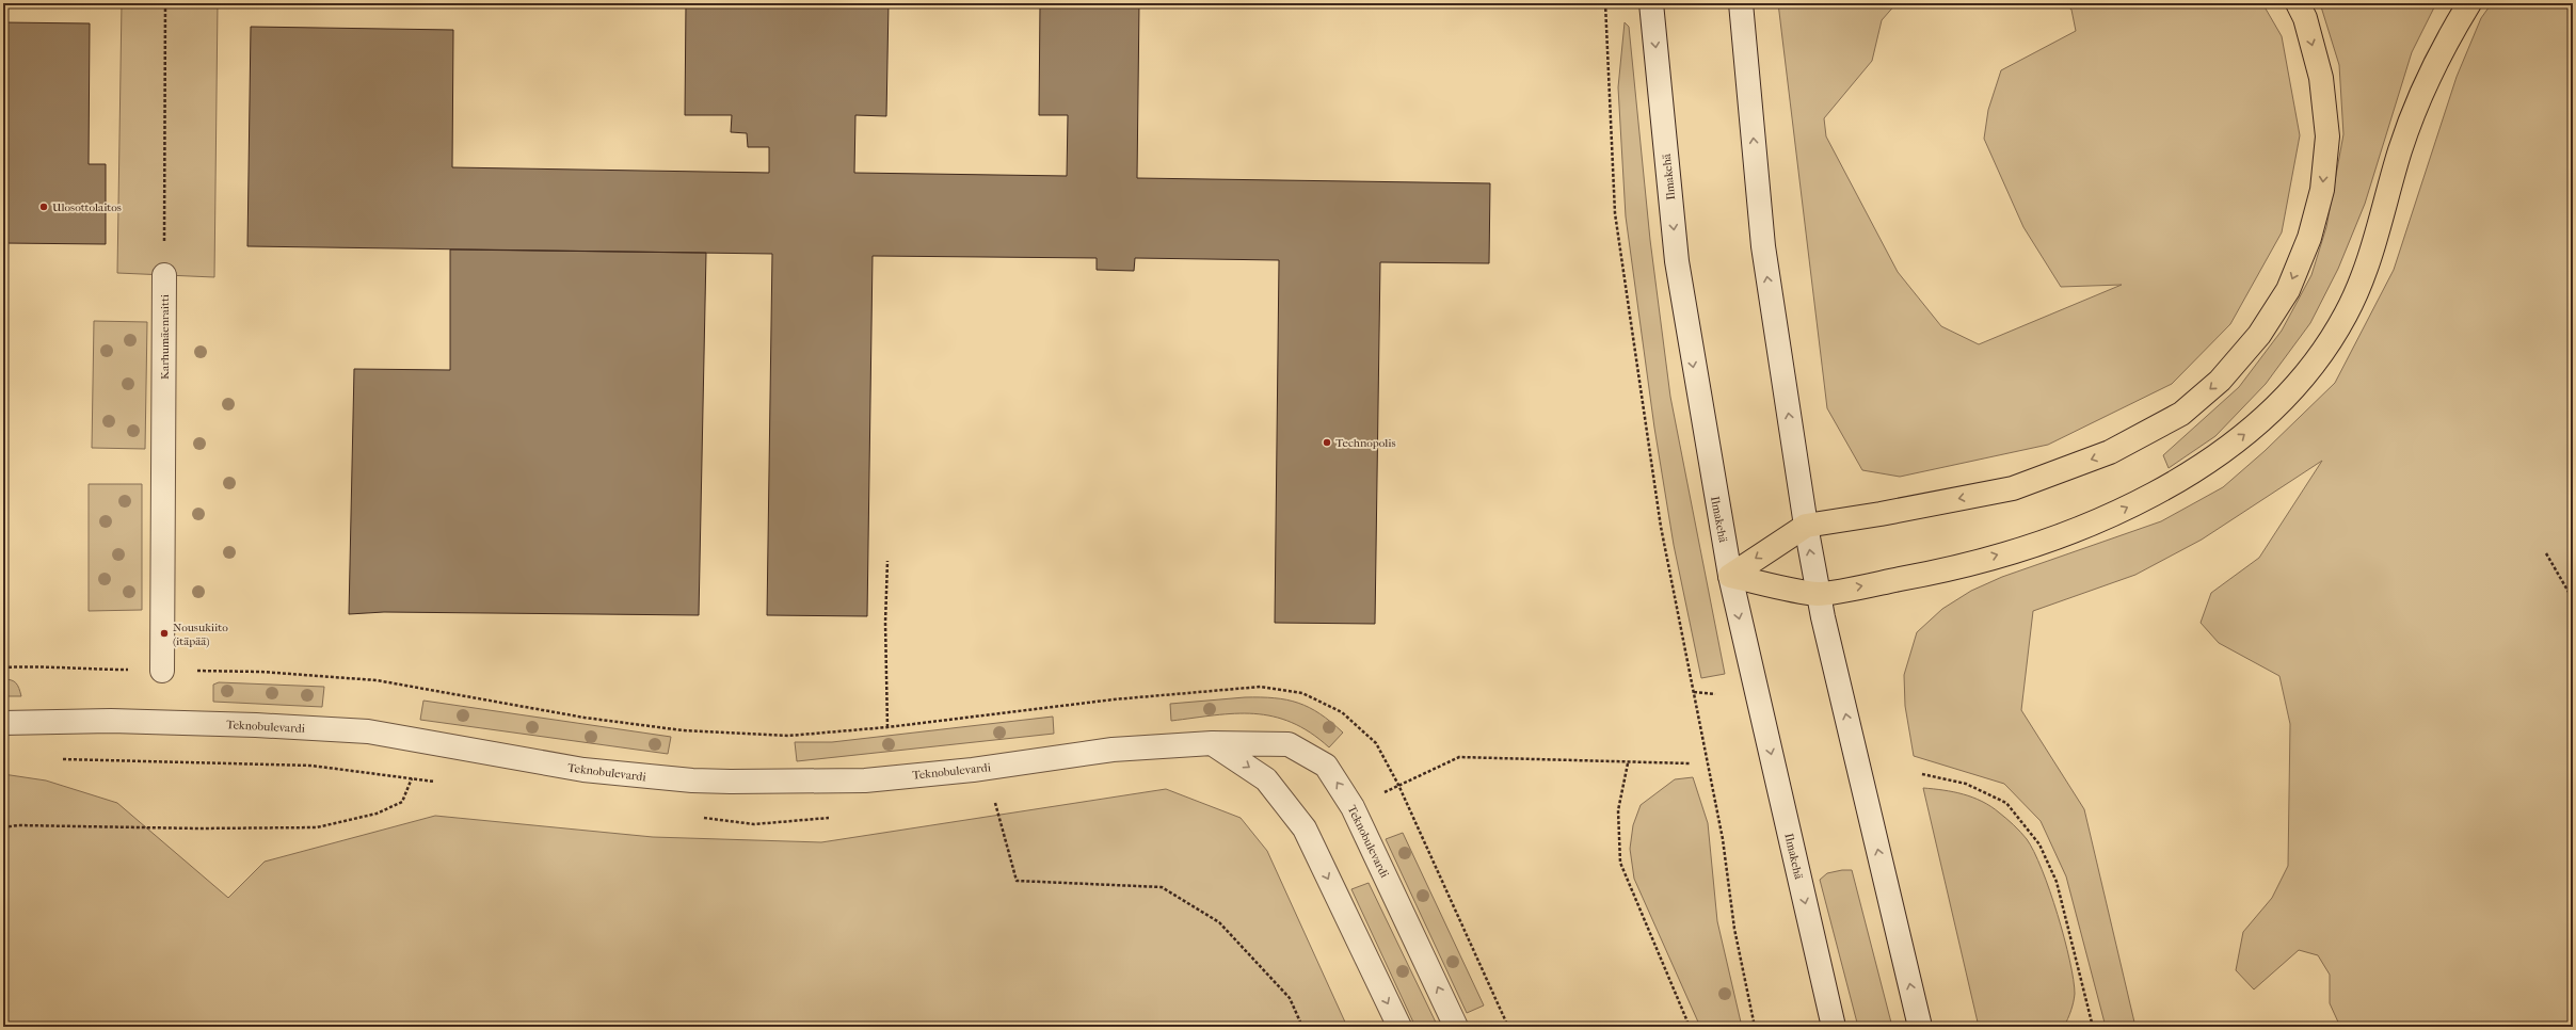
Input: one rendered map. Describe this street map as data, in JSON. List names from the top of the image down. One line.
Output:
{"streets":{"street":["Ilmakehä","Karhumäenraitti","Teknobulevardi"]},"places":["Ulosottolaitos","Technopolis","Nousukiito (itäpää)"]}
